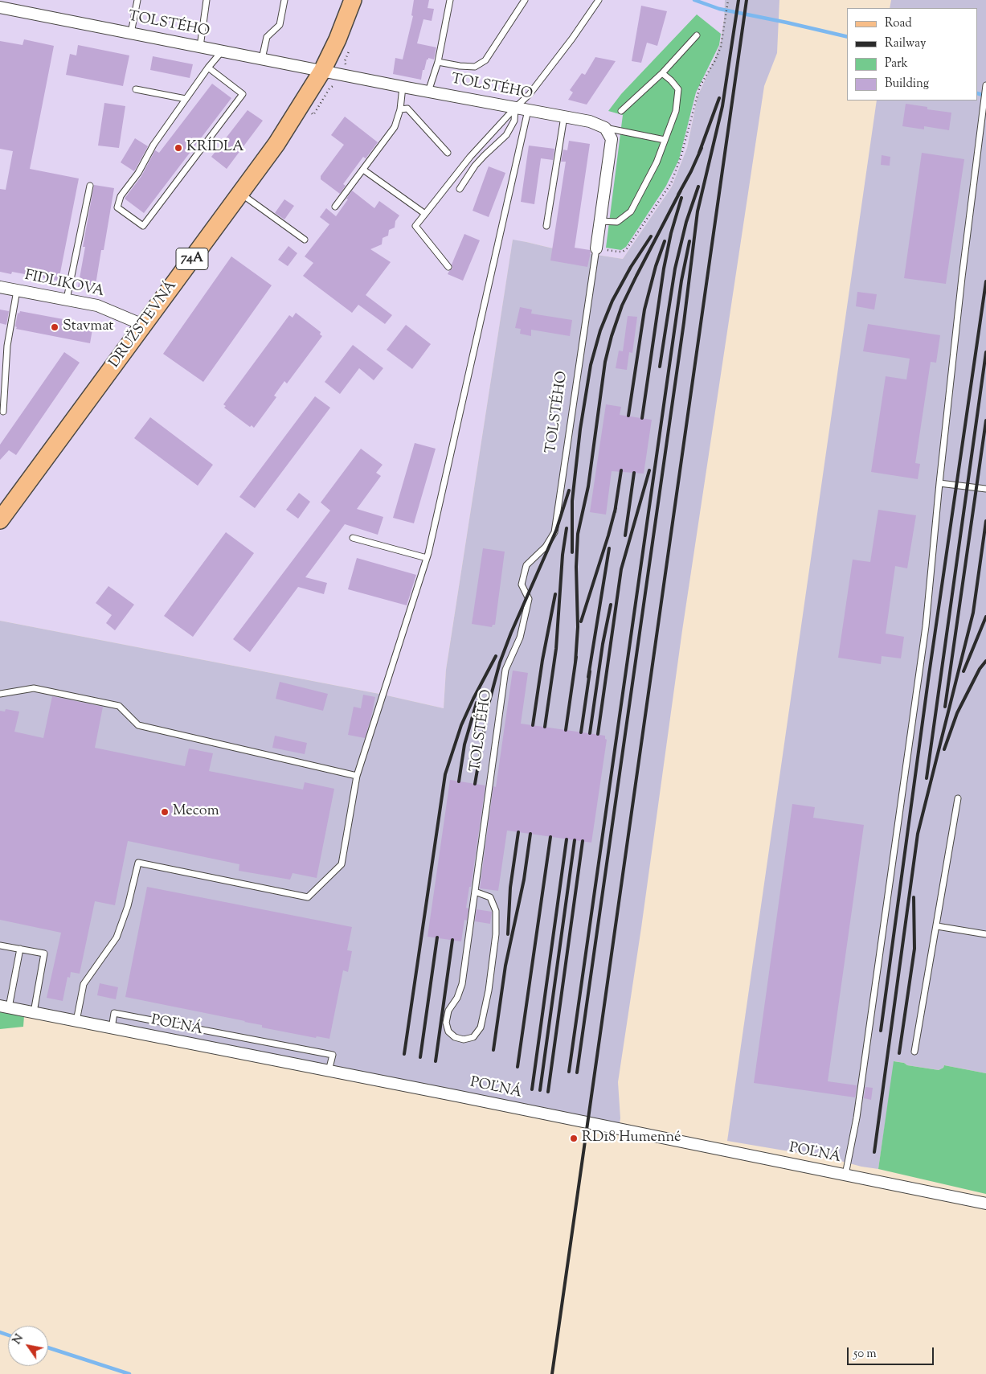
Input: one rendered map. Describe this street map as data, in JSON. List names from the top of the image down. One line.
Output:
{"streets":{"main road":["74A","DRUŽSTEVNÁ"],"street":["TOLSTÉHO","FIDLIKOVA","POĽNÁ"]},"crossings":[["TOLSTÉHO","DRUŽSTEVNÁ"],["FIDLIKOVA","DRUŽSTEVNÁ"]],"places":["KRÍDLA","Stavmat","Mecom","RD18 Humenné"],"legend":["Road","Railway","Park","Building"],"scale_bar":"50 m","north":"top left"}
